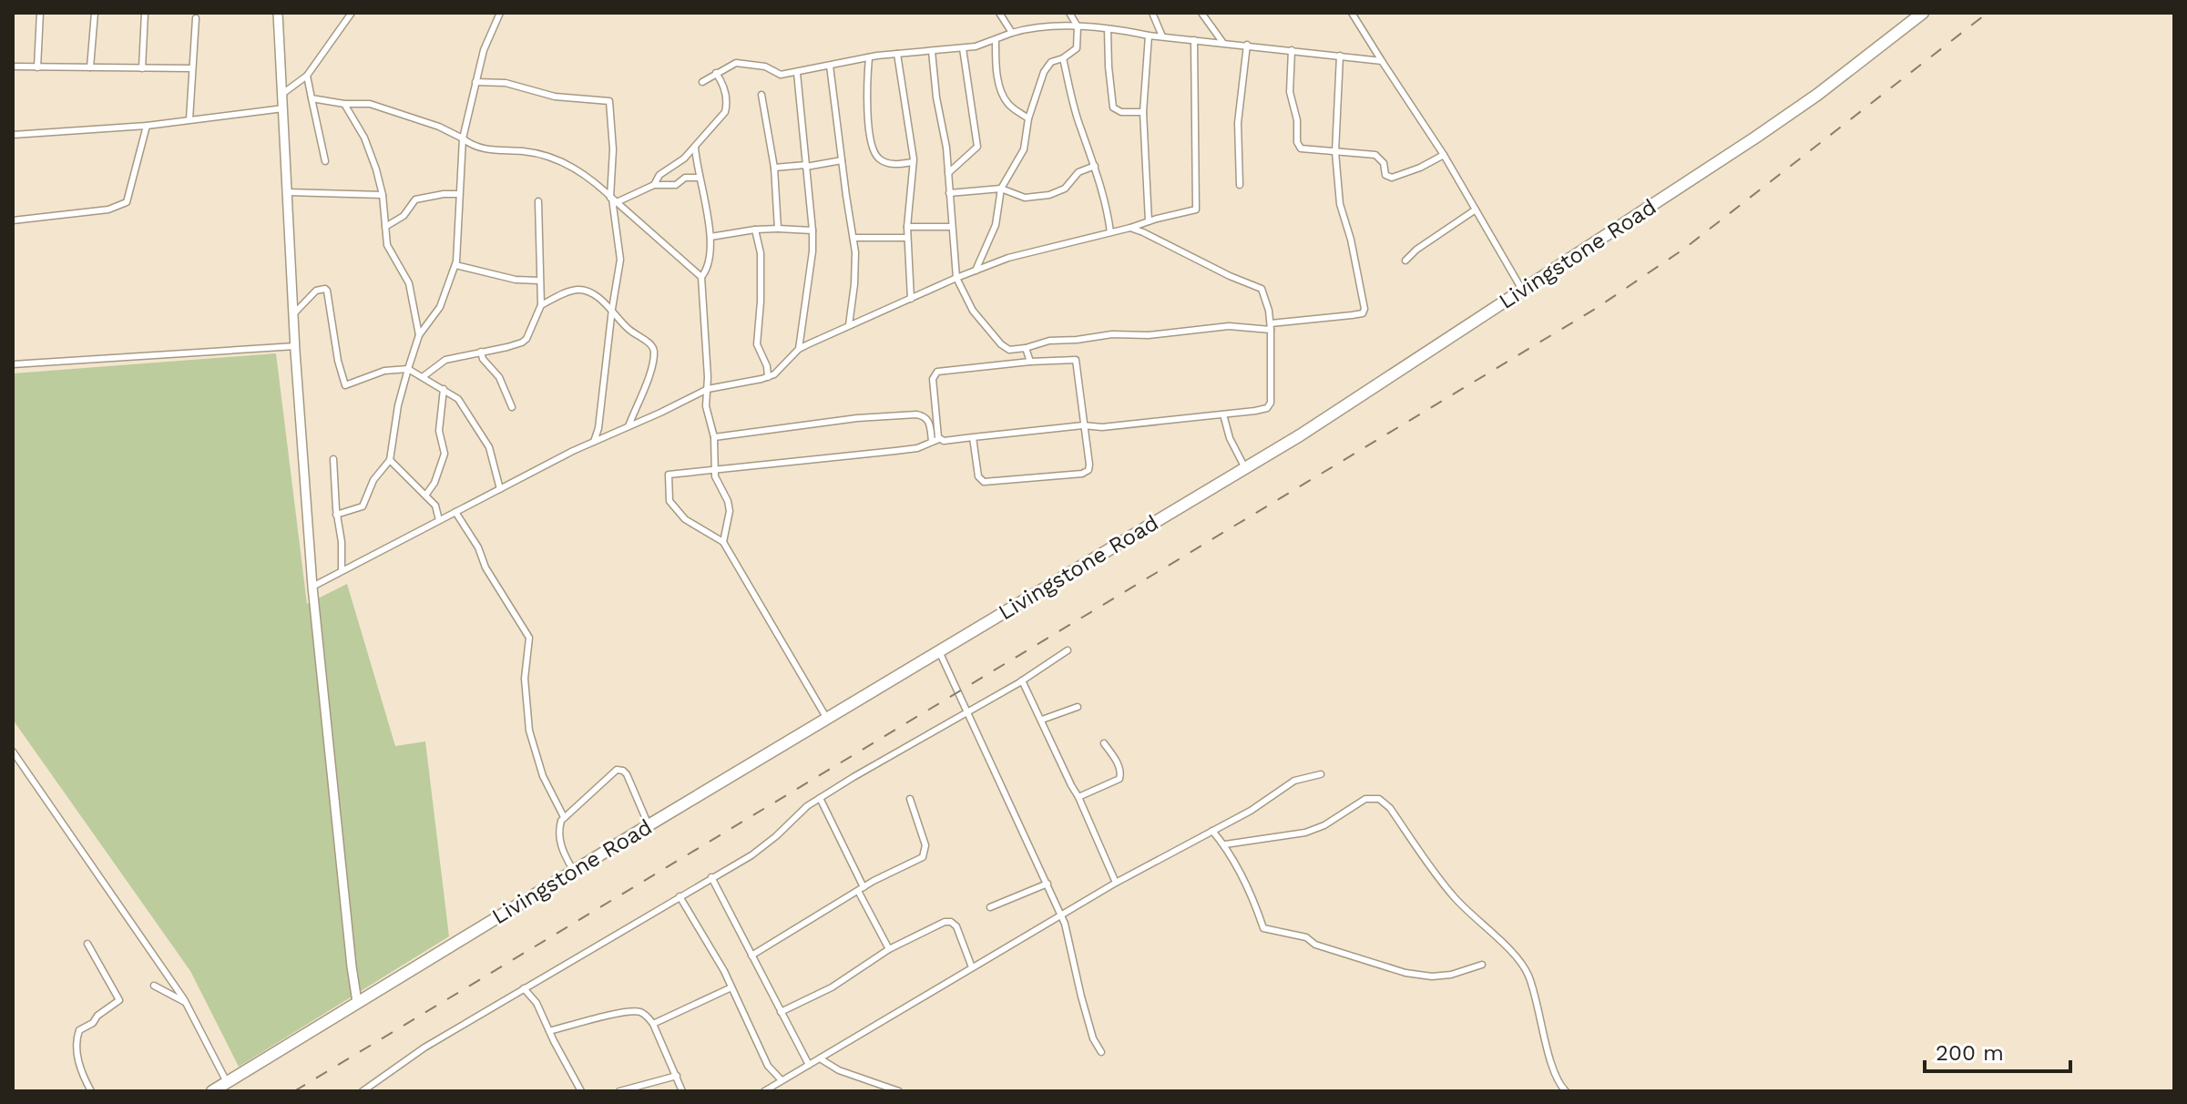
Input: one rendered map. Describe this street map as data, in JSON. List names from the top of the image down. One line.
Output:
{"streets":{"highway":["Livingstone Road"]},"scale_bar":"200 m"}
